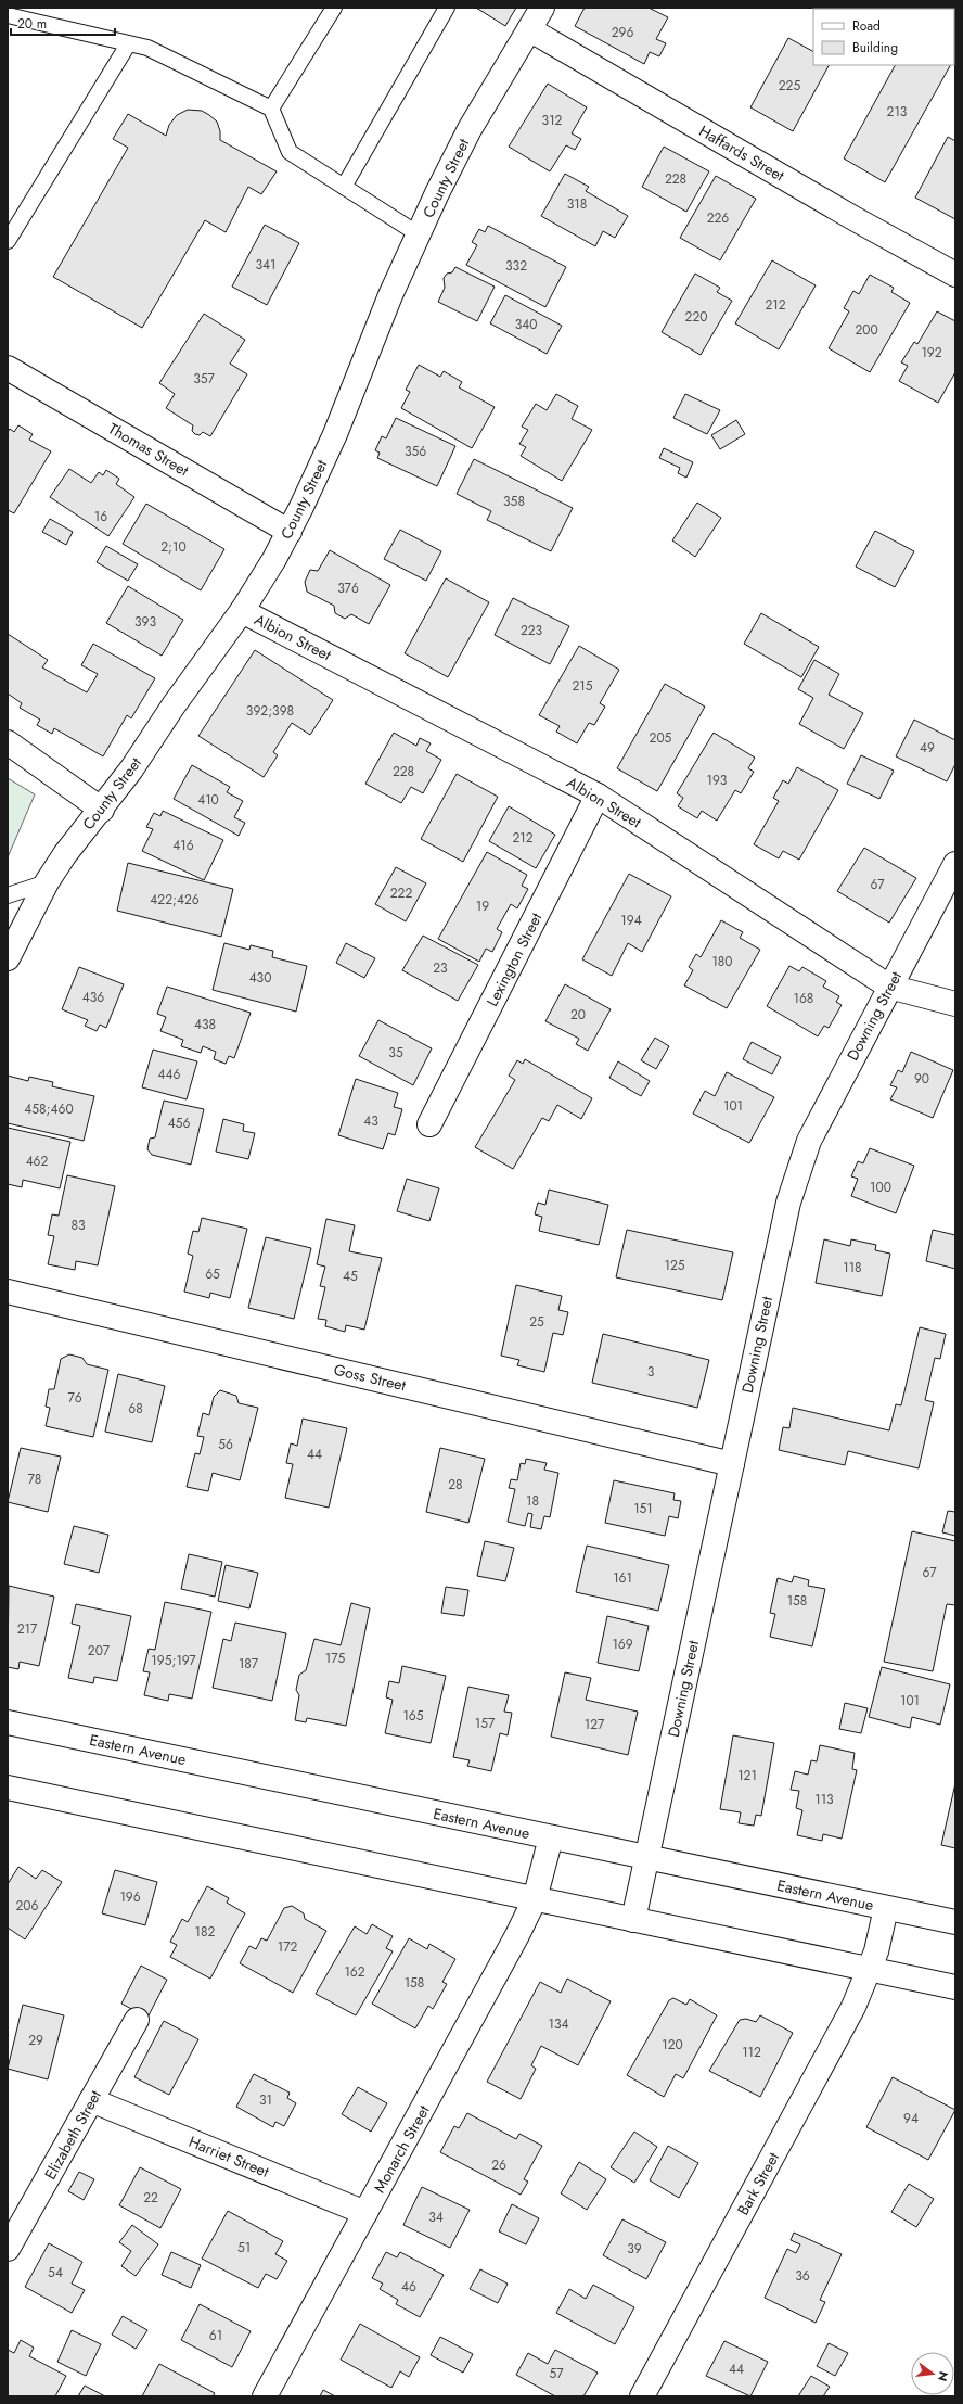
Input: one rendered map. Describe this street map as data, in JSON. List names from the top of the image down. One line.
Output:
{"streets":{"street":["Haffards Street","County Street","Thomas Street","Albion Street","Lexington Street","Downing Street","Goss Street","Eastern Avenue","Elizabeth Street","Monarch Street","Harriet Street","Bark Street"]},"crossings":[["Haffards Street","County Street"],["County Street","Thomas Street"],["County Street","Albion Street"],["Albion Street","Lexington Street"],["Albion Street","Downing Street"],["Downing Street","Goss Street"],["Downing Street","Eastern Avenue"],["Eastern Avenue","Monarch Street"],["Eastern Avenue","Bark Street"],["Elizabeth Street","Harriet Street"],["Monarch Street","Harriet Street"]],"house_numbers":["296","225","213","312","228","318","226","341","332","212","220","340","200","192","357","356","358","16","2;10","376","393","223","215","392;398","205","49","228","193","410","212","416","67","222","422;426","19","194","180","23","430","436","168","20","438","35","446","90","101","458;460","43","456","462","100","83","125","118","65","45","25","3","76","68","56","44","78","28","18","151","67","161","158","217","169","207","175","195;197","187","101","165","157","127","121","113","196","206","182","172","162","158","134","29","120","112","31","94","26","22","34","51","39","54","36","46","61","44","57"],"legend":["Road","Building"],"scale_bar":"20 m","north":"right"}
